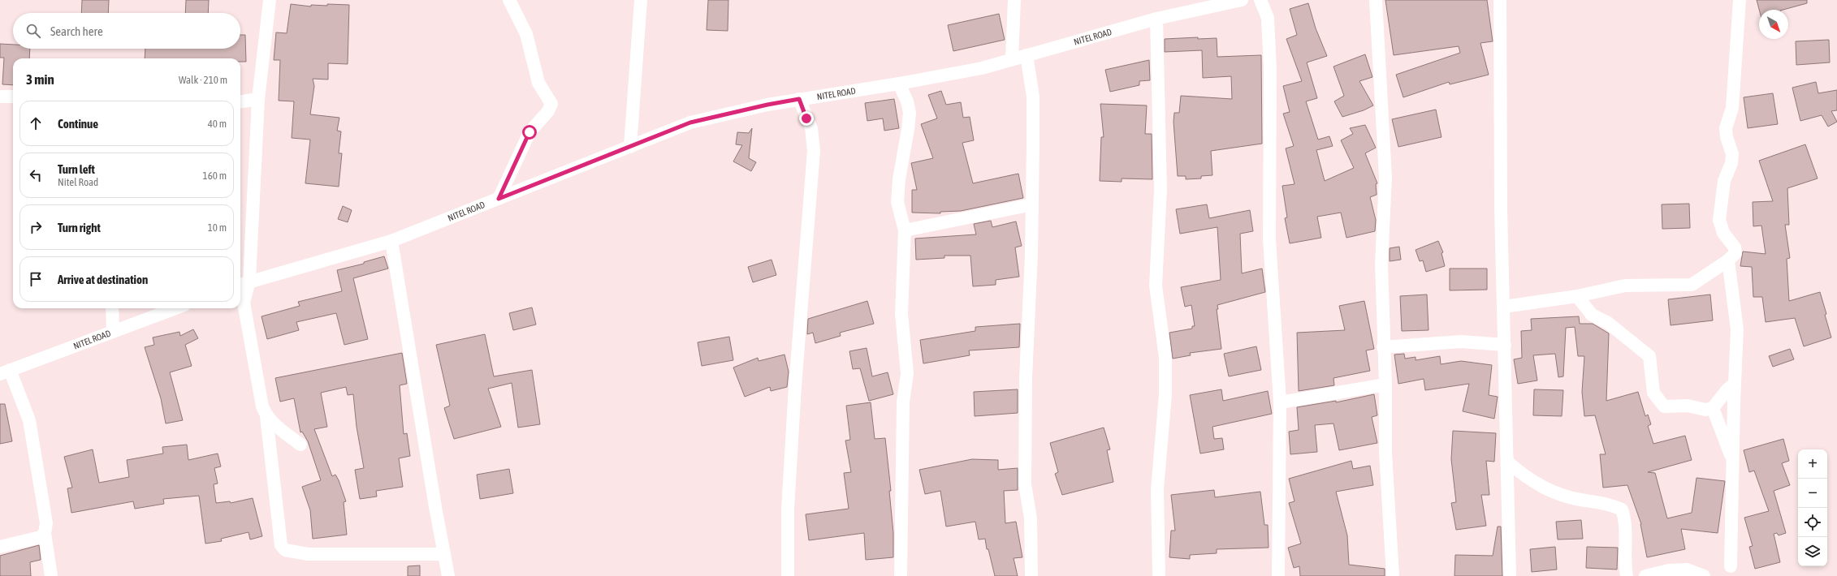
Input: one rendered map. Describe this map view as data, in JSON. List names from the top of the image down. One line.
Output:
{"streets":{"street":["NITEL ROAD"]},"north":"bottom right","page":{"search":"Search here","heading":["3 min","Walk · 210 m"],"list":[["Continue","40 m"],["Turn left","Nitel Road","160 m"],["Turn right","10 m"],"Arrive at destination"],"map_buttons":["+","−"]}}
